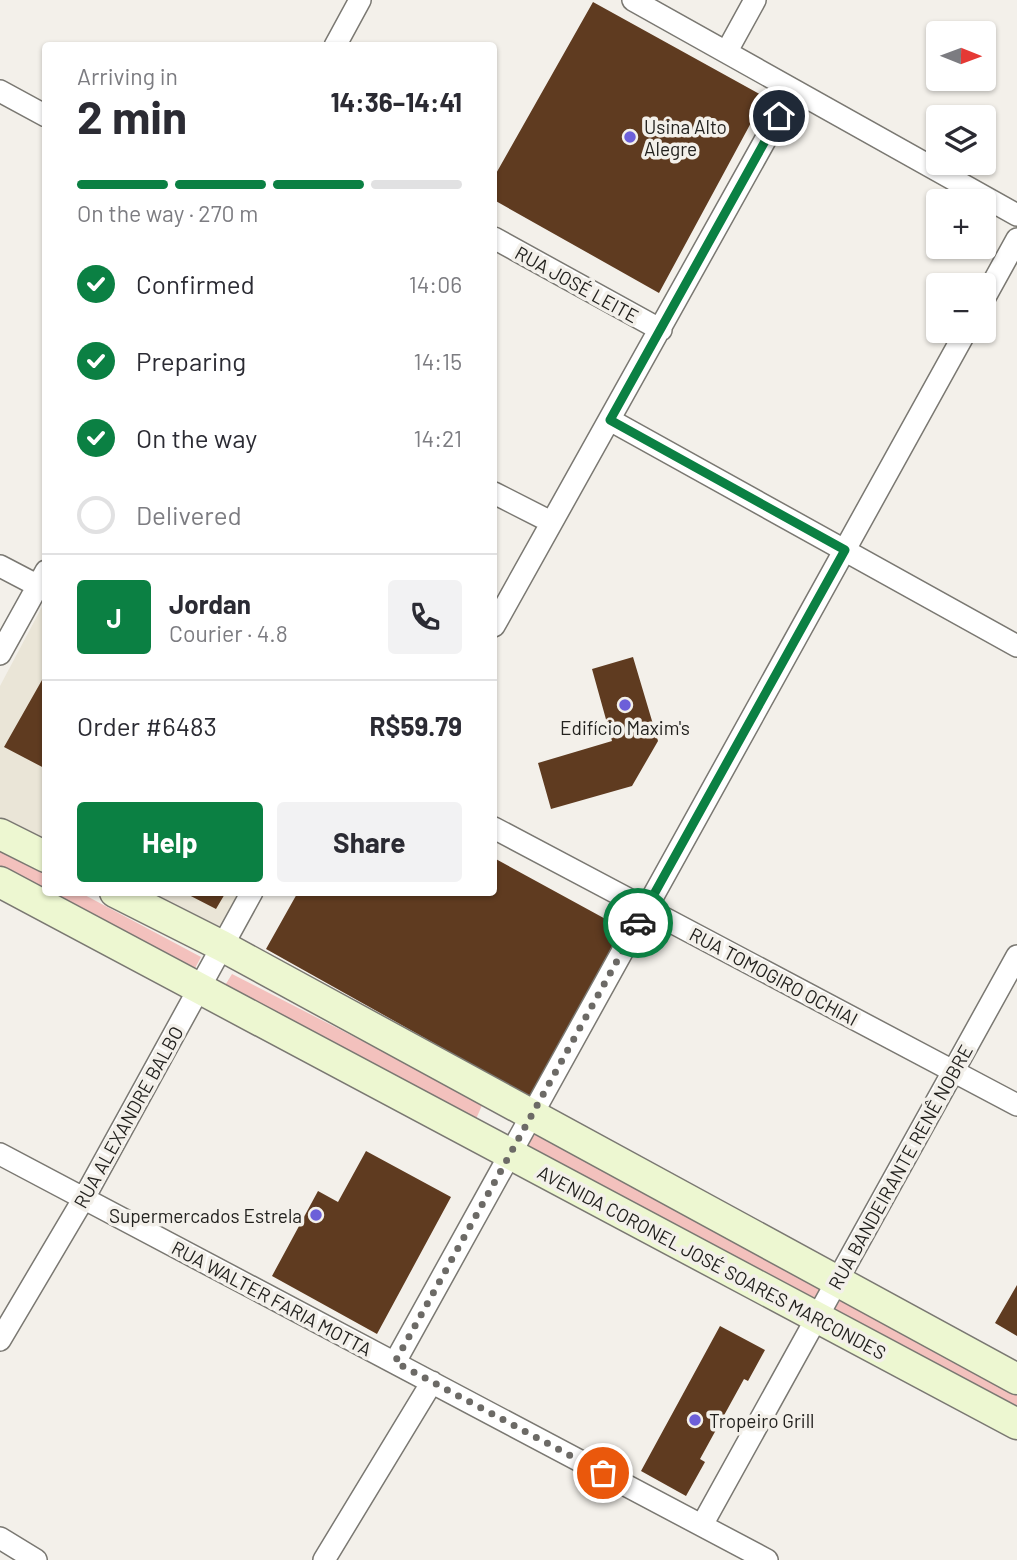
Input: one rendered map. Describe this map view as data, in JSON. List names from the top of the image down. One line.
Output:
{"streets":{"main road":["AVENIDA CORONEL JOSÉ SOARES MARCONDES"],"street":["RUA JOSÉ LEITE","RUA TOMOGIRO OCHIAI","RUA ALEXANDRE BALBO","RUA BANDEIRANTE RENÊ NOBRE","RUA WALTER FARIA MOTTA"]},"crossings":[["RUA TOMOGIRO OCHIAI","RUA BANDEIRANTE RENÊ NOBRE"],["RUA ALEXANDRE BALBO","AVENIDA CORONEL JOSÉ SOARES MARCONDES"],["RUA ALEXANDRE BALBO","RUA WALTER FARIA MOTTA"],["RUA BANDEIRANTE RENÊ NOBRE","AVENIDA CORONEL JOSÉ SOARES MARCONDES"],["RUA BANDEIRANTE RENÊ NOBRE","RUA WALTER FARIA MOTTA"]],"places":["Usina Alto Alegre","Edifício Maxim's","Supermercados Estrela","Tropeiro Grill"],"north":"right","page":{"map_buttons":["+","−"],"heading":["2 min","Arriving in","14:36–14:41"],"panel":["Jordan","Courier · 4.8","Order #6483","R$59.79"],"bar":"On the way · 270 m","list":[["Confirmed","14:06"],["Preparing","14:15"],["On the way","14:21"],"Delivered"],"round":"J","buttons":["Help","Share"]}}
